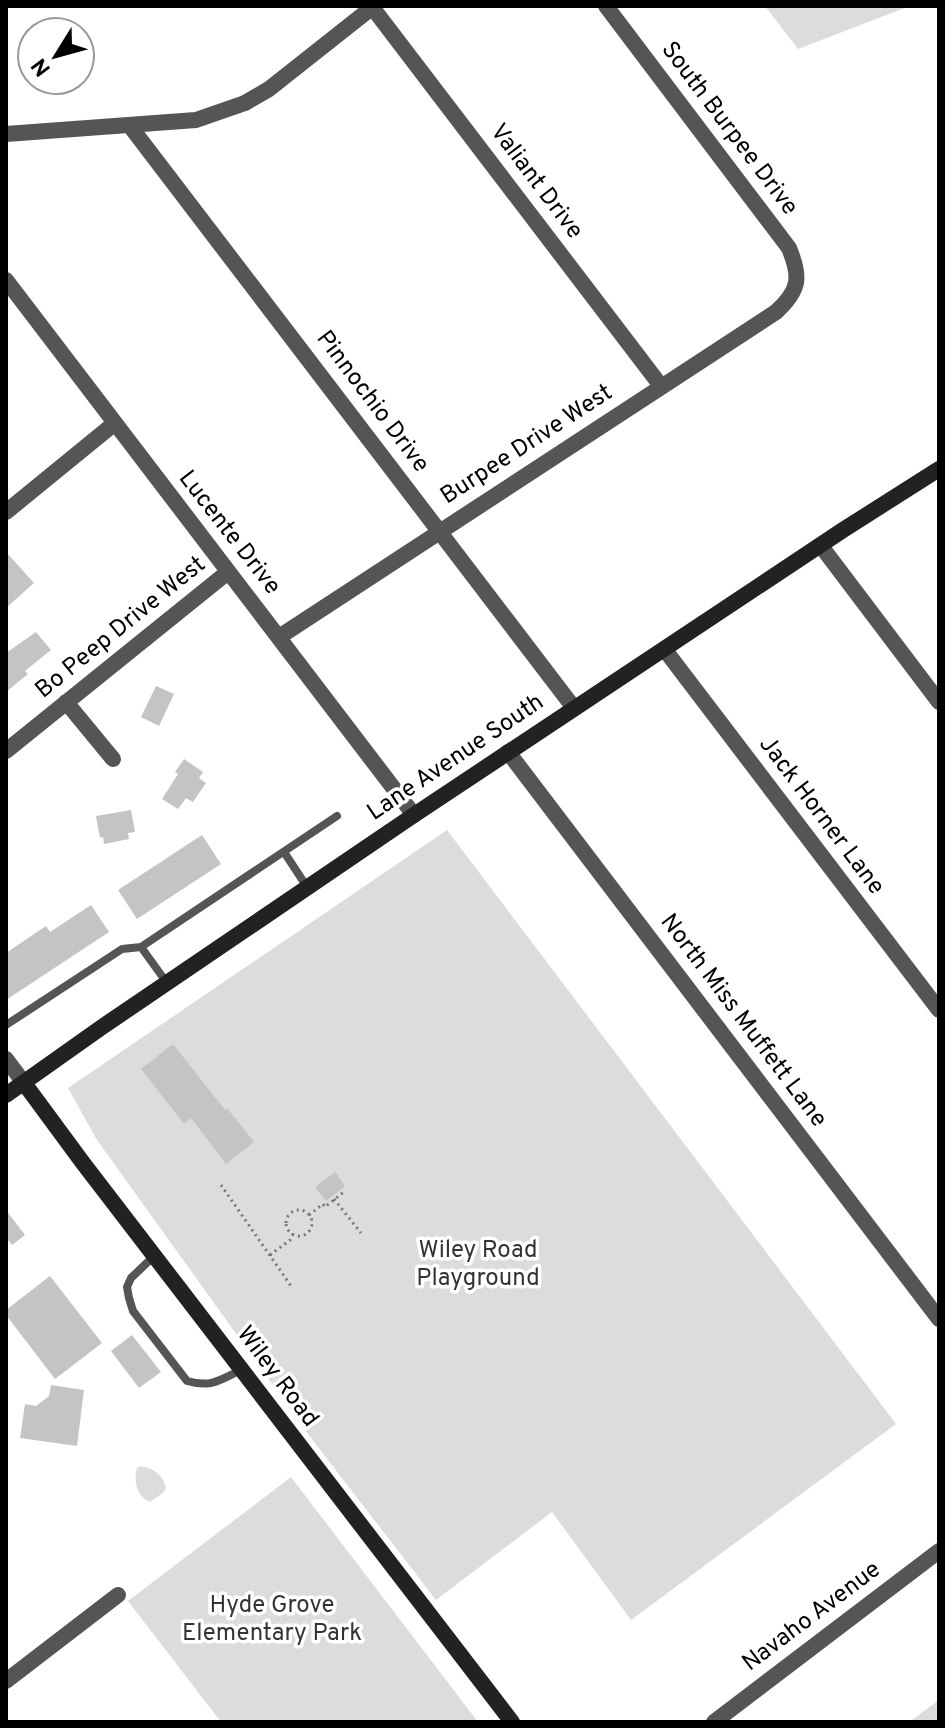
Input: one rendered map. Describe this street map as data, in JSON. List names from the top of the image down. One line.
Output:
{"streets":{"main road":["Lane Avenue South","Wiley Road"],"street":["South Burpee Drive","Valiant Drive","Pinnochio Drive","Burpee Drive West","Lucente Drive","Bo Peep Drive West","Jack Horner Lane","North Miss Muffett Lane","Navaho Avenue"]},"crossings":[["South Burpee Drive","Burpee Drive West"],["Valiant Drive","Burpee Drive West"],["Pinnochio Drive","Burpee Drive West"],["Pinnochio Drive","Lane Avenue South"],["Burpee Drive West","Lucente Drive"],["Lucente Drive","Bo Peep Drive West"],["Lucente Drive","Lane Avenue South"],["Lane Avenue South","Jack Horner Lane"],["Lane Avenue South","North Miss Muffett Lane"],["Lane Avenue South","Wiley Road"]],"parks":["Wiley Road Playground","Hyde Grove Elementary Park"],"north":"bottom left"}
